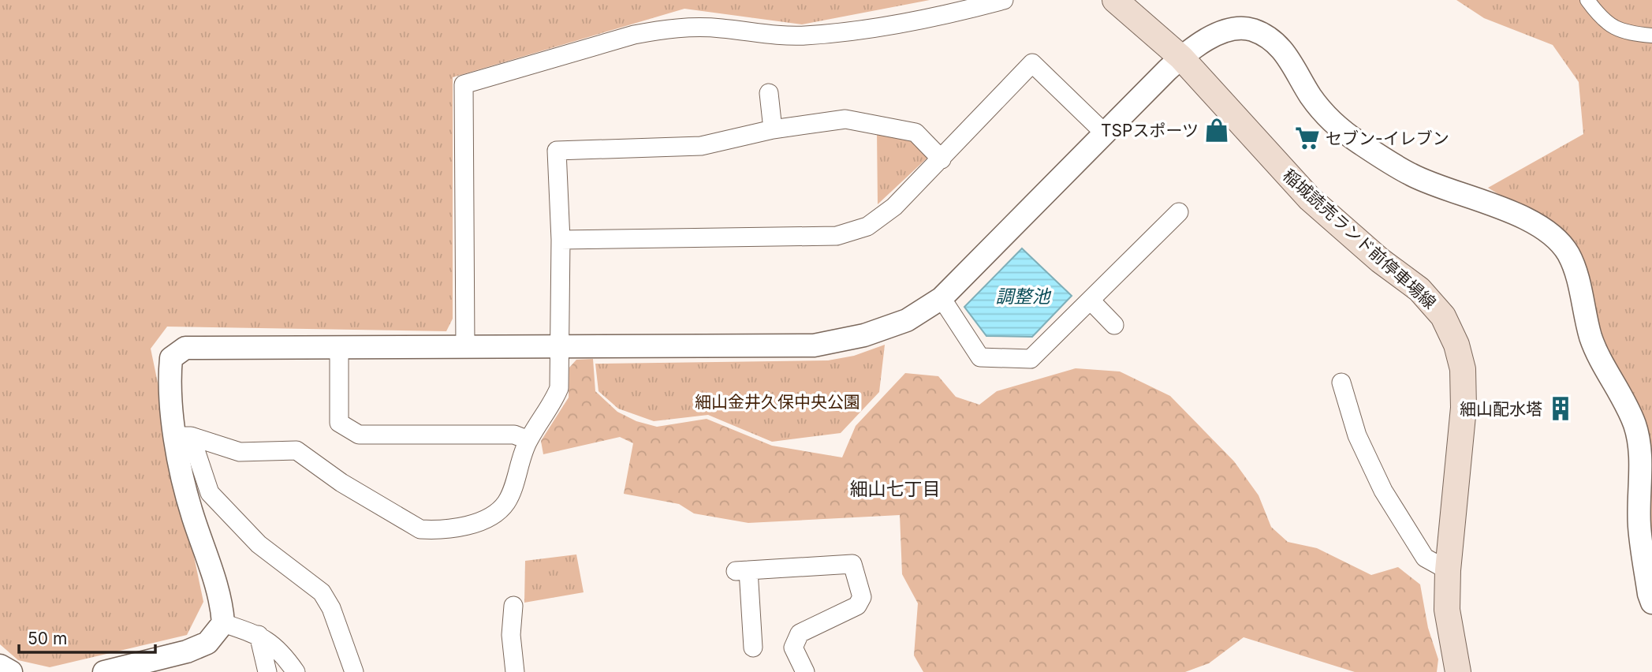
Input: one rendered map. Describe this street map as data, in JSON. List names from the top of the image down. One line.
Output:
{"streets":{"main road":["稲城読売ランド前停車場線"]},"districts":["細山七丁目"],"water":["調整池"],"parks":["細山金井久保中央公園"],"places":{"shop":["TSPスポーツ"],"supermarket":["セブン-イレブン"],"building":["細山配水塔"]},"scale_bar":"50 m"}
